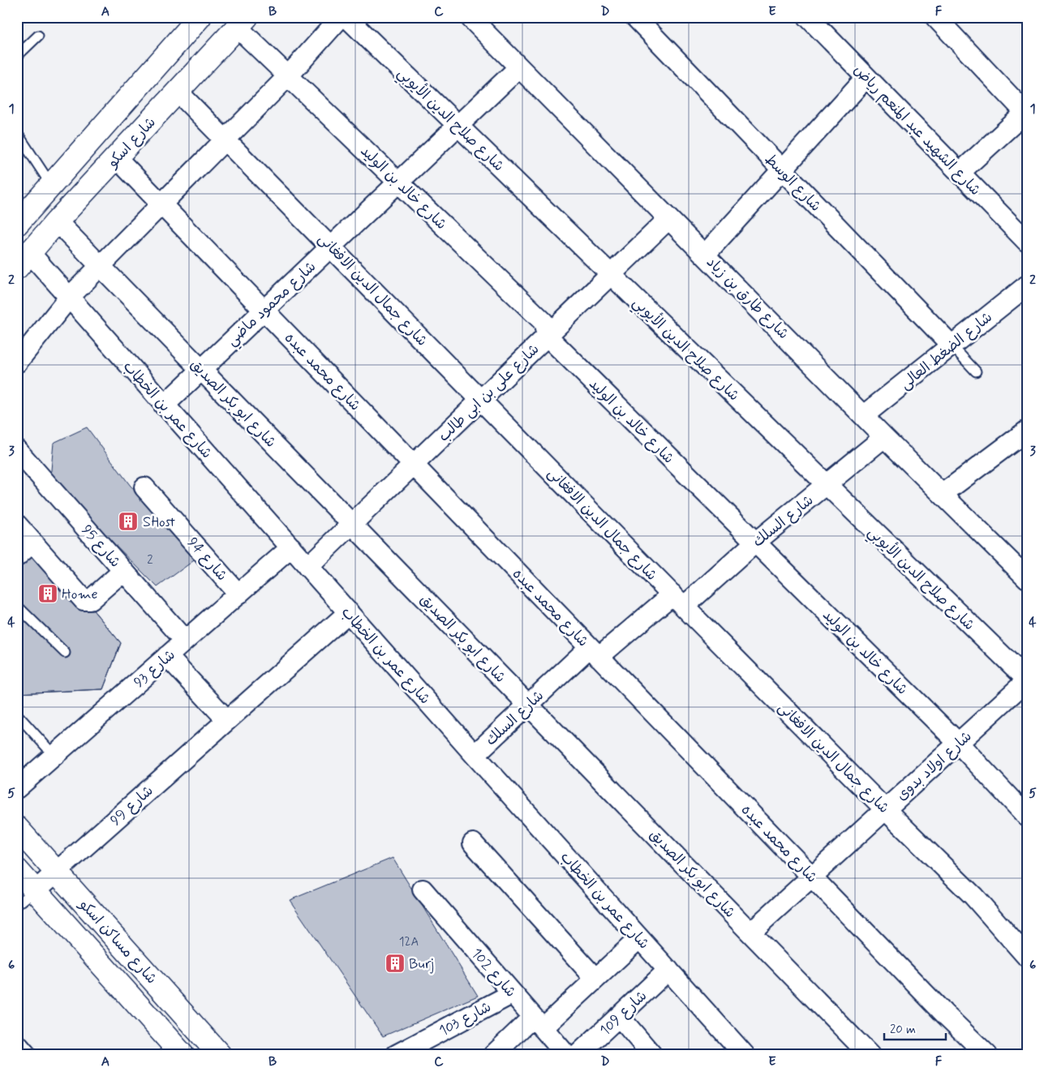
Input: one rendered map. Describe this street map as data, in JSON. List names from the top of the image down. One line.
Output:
{"streets":{"main road":["شارع اسكو","شارع مساكن اسكو"],"street":["شارع صلاح الدين الأيوبي","شارع الشهيد عبد المنعم رياض","شارع الوسط","شارع خالد بن الوليد","شارع جمال الدين الافغانى","شارع طارق بن زياد","شارع محمود ماضي","شارع الضغط العالى","شارع محمد عبده","شارع على بن ابى طالب","شارع ابو بكر الصديق","شارع عمر بن الخطاب","شارع السلك","شارع 95","شارع 94","شارع 93","شارع اولاد بدوى","شارع 99","شارع 102","شارع 109","شارع 103"]},"crossings":[["شارع صلاح الدين الأيوبي","شارع محمود ماضي"],["شارع صلاح الدين الأيوبي","شارع على بن ابى طالب"],["شارع صلاح الدين الأيوبي","شارع السلك"],["شارع صلاح الدين الأيوبي","شارع اولاد بدوى"],["شارع اسكو","شارع خالد بن الوليد"],["شارع اسكو","شارع جمال الدين الافغانى"],["شارع اسكو","شارع محمد عبده"],["شارع اسكو","شارع ابو بكر الصديق"],["شارع اسكو","شارع عمر بن الخطاب"],["شارع الوسط","شارع الضغط العالى"],["شارع خالد بن الوليد","شارع محمود ماضي"],["شارع خالد بن الوليد","شارع على بن ابى طالب"],["شارع خالد بن الوليد","شارع السلك"],["شارع خالد بن الوليد","شارع اولاد بدوى"],["شارع جمال الدين الافغانى","شارع محمود ماضي"],["شارع جمال الدين الافغانى","شارع على بن ابى طالب"],["شارع جمال الدين الافغانى","شارع السلك"],["شارع جمال الدين الافغانى","شارع اولاد بدوى"],["شارع طارق بن زياد","شارع محمود ماضي"],["شارع طارق بن زياد","شارع الضغط العالى"],["شارع طارق بن زياد","شارع على بن ابى طالب"],["شارع طارق بن زياد","شارع السلك"],["شارع محمود ماضي","شارع محمد عبده"],["شارع محمود ماضي","شارع ابو بكر الصديق"],["شارع محمود ماضي","شارع عمر بن الخطاب"],["شارع محمد عبده","شارع على بن ابى طالب"],["شارع محمد عبده","شارع السلك"],["شارع محمد عبده","شارع اولاد بدوى"],["شارع على بن ابى طالب","شارع ابو بكر الصديق"],["شارع على بن ابى طالب","شارع عمر بن الخطاب"],["شارع ابو بكر الصديق","شارع السلك"],["شارع ابو بكر الصديق","شارع اولاد بدوى"],["شارع عمر بن الخطاب","شارع السلك"],["شارع عمر بن الخطاب","شارع 93"],["شارع عمر بن الخطاب","شارع 99"],["شارع عمر بن الخطاب","شارع 109"],["شارع 95","شارع 93"],["شارع 94","شارع 93"],["شارع 99","شارع مساكن اسكو"],["شارع 102","شارع 103"]],"places":{"building":["SHost","Home","Burj"]},"house_numbers":["2","12A"],"scale_bar":"20 m","grid":{"columns":["A","B","C","D","E","F"],"rows":["1","2","3","4","5","6"]}}
